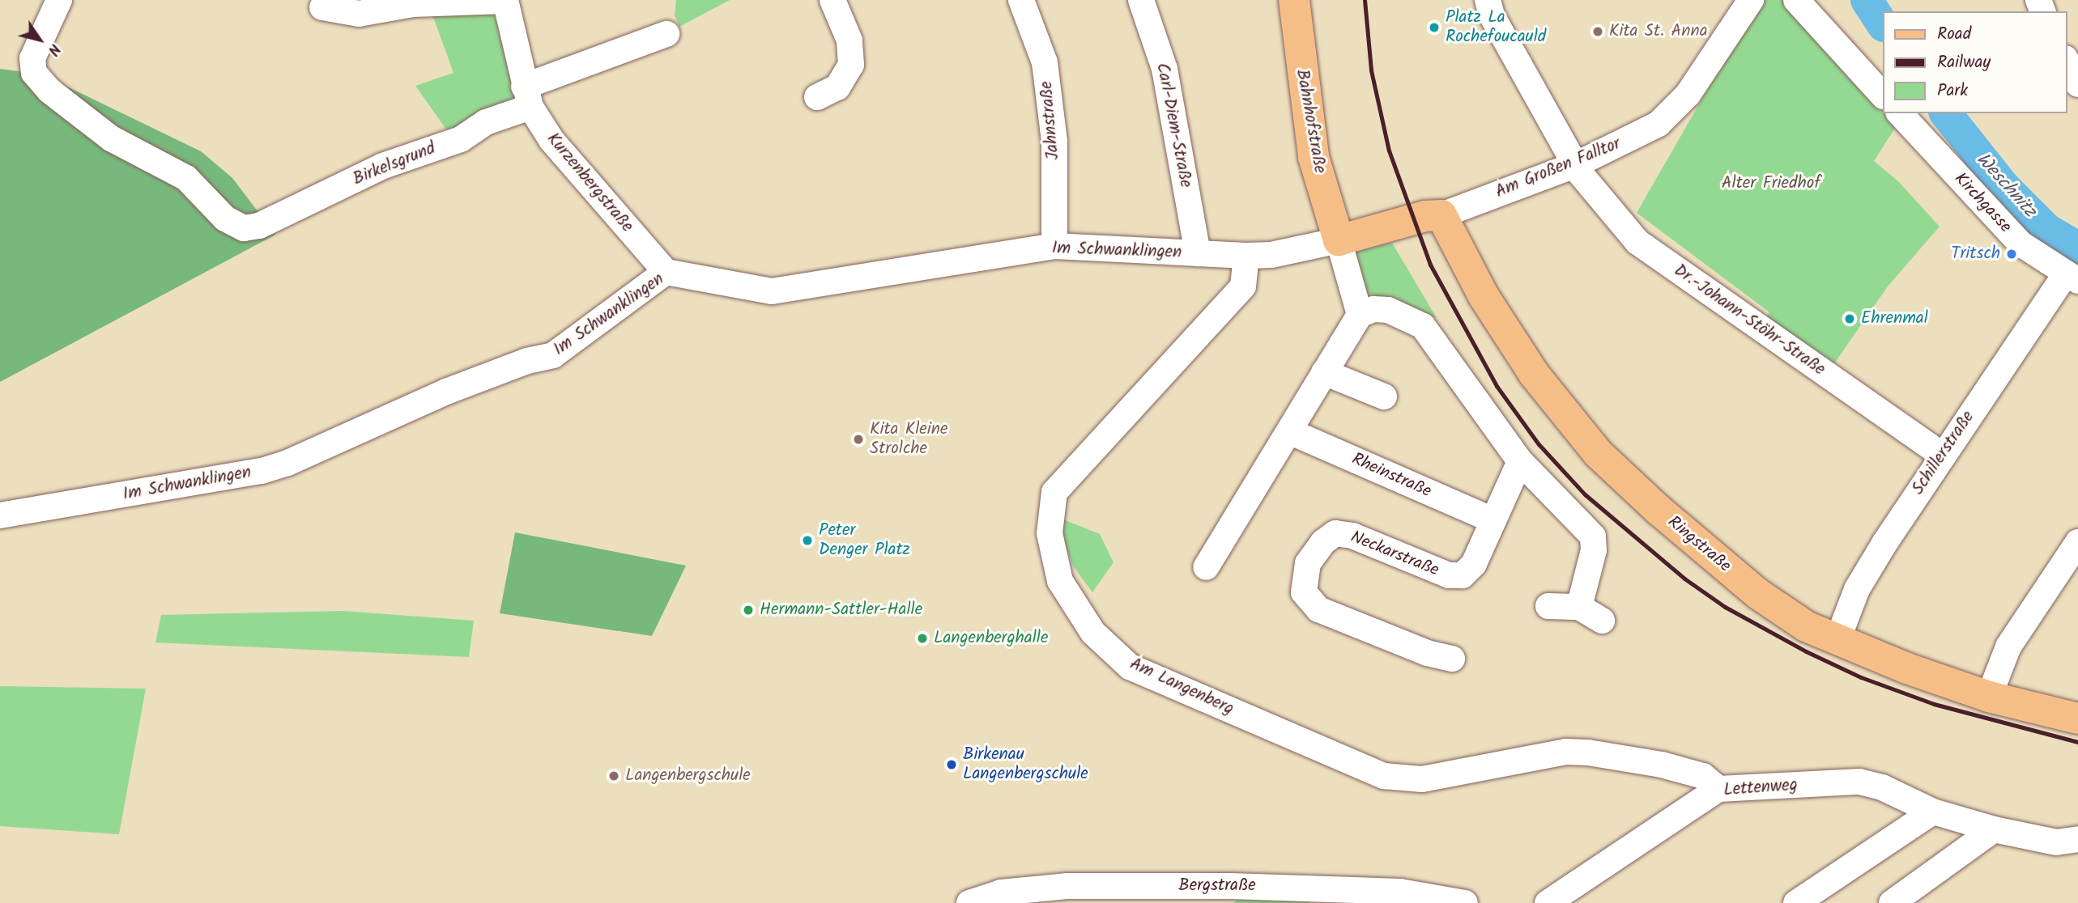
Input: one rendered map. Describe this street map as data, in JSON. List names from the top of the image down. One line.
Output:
{"streets":{"main road":["Bahnhofstraße","Am Großen Falltor","Ringstraße"],"street":["Jahnstraße","Carl-Diem-Straße","Birkelsgrund","Kurzenbergstraße","Kirchgasse","Im Schwanklingen","Dr.-Johann-Stöhr-Straße","Schillerstraße","Rheinstraße","Neckarstraße","Am Langenberg","Lettenweg","Bergstraße"]},"crossings":[["Jahnstraße","Im Schwanklingen"],["Bahnhofstraße","Am Großen Falltor"],["Bahnhofstraße","Im Schwanklingen"],["Carl-Diem-Straße","Im Schwanklingen"],["Birkelsgrund","Kurzenbergstraße"],["Am Großen Falltor","Im Schwanklingen"],["Am Großen Falltor","Dr.-Johann-Stöhr-Straße"],["Am Großen Falltor","Ringstraße"],["Kurzenbergstraße","Im Schwanklingen"],["Kirchgasse","Schillerstraße"],["Im Schwanklingen","Am Langenberg"],["Dr.-Johann-Stöhr-Straße","Schillerstraße"],["Schillerstraße","Ringstraße"],["Rheinstraße","Neckarstraße"],["Am Langenberg","Lettenweg"]],"water":["Weschnitz"],"parks":["Alter Friedhof"],"places":["Platz La Rochefoucauld","Kita St. Anna","Tritsch","Ehrenmal","Kita Kleine Strolche","Peter Denger Platz","Hermann-Sattler-Halle","Langenberghalle","Birkenau Langenbergschule","Langenbergschule"],"legend":["Road","Railway","Park"],"north":"bottom right"}
